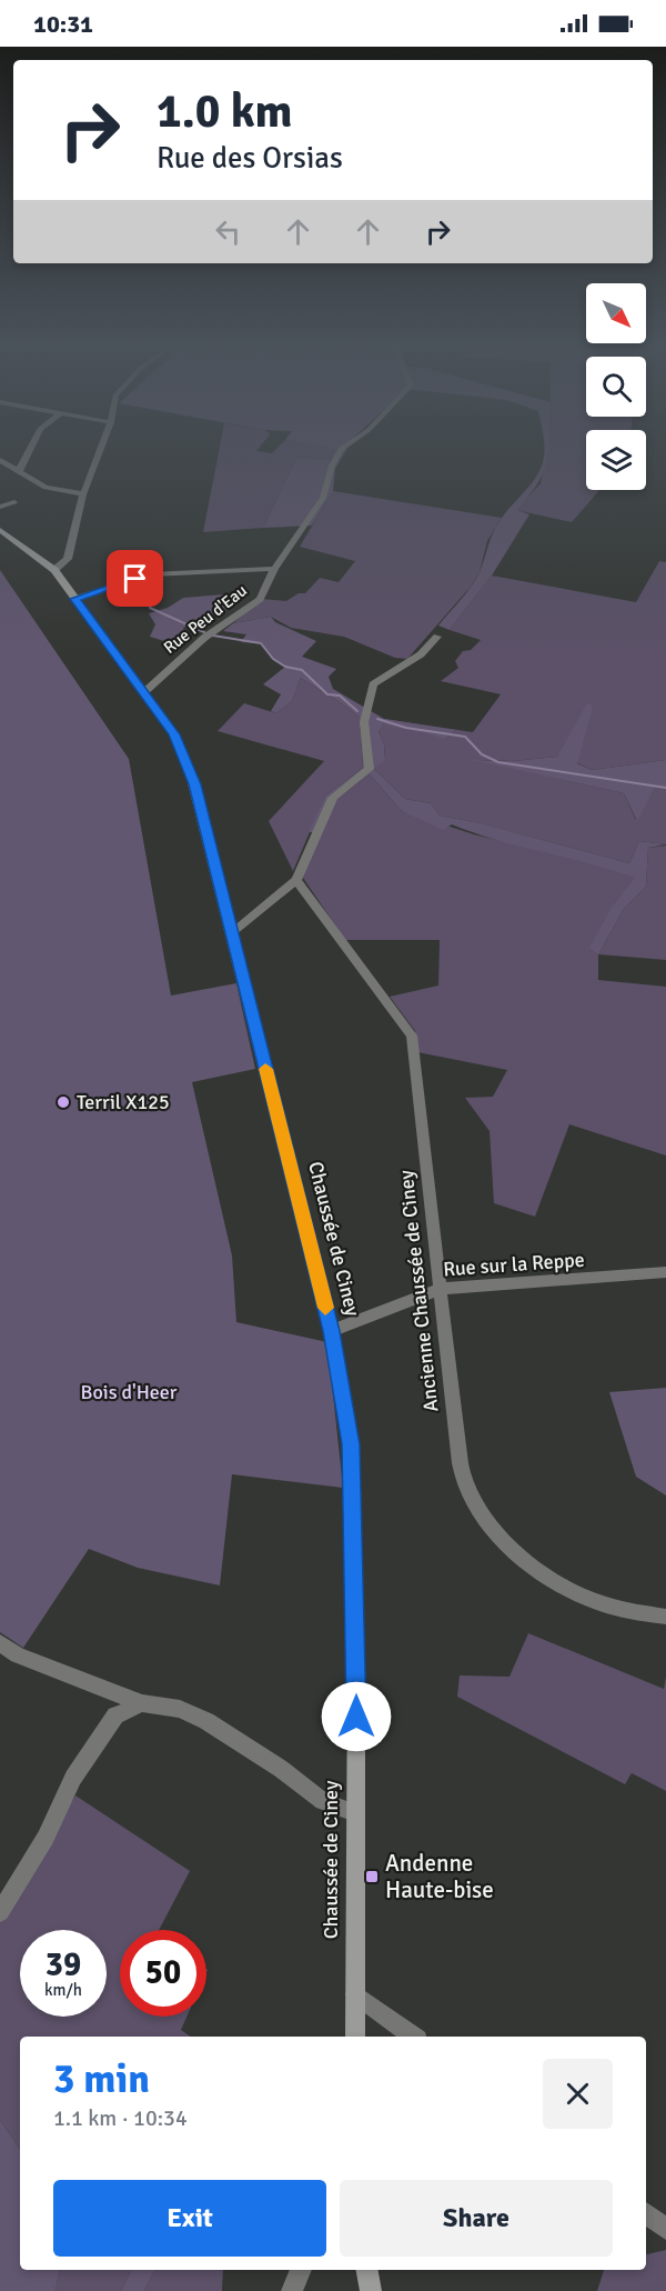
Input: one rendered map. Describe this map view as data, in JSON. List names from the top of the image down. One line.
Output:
{"streets":{"main road":["Chaussée de Ciney"],"street":["Rue Peu d'Eau","Rue sur la Reppe","Ancienne Chaussée de Ciney"]},"crossings":[["Rue Peu d'Eau","Chaussée de Ciney"],["Chaussée de Ciney","Rue sur la Reppe"],["Rue sur la Reppe","Ancienne Chaussée de Ciney"]],"parks":["Bois d'Heer"],"places":{"other":["Terril X125"],"transit":["Andenne Haute-bise"]},"north":"bottom right","page":{"status":"10:31","turn":["1.0 km","Rue des Orsias"],"speed":"39 km/h","limit":"50","heading":["3 min","1.1 km · 10:34"],"buttons":["Exit","Share"]}}
